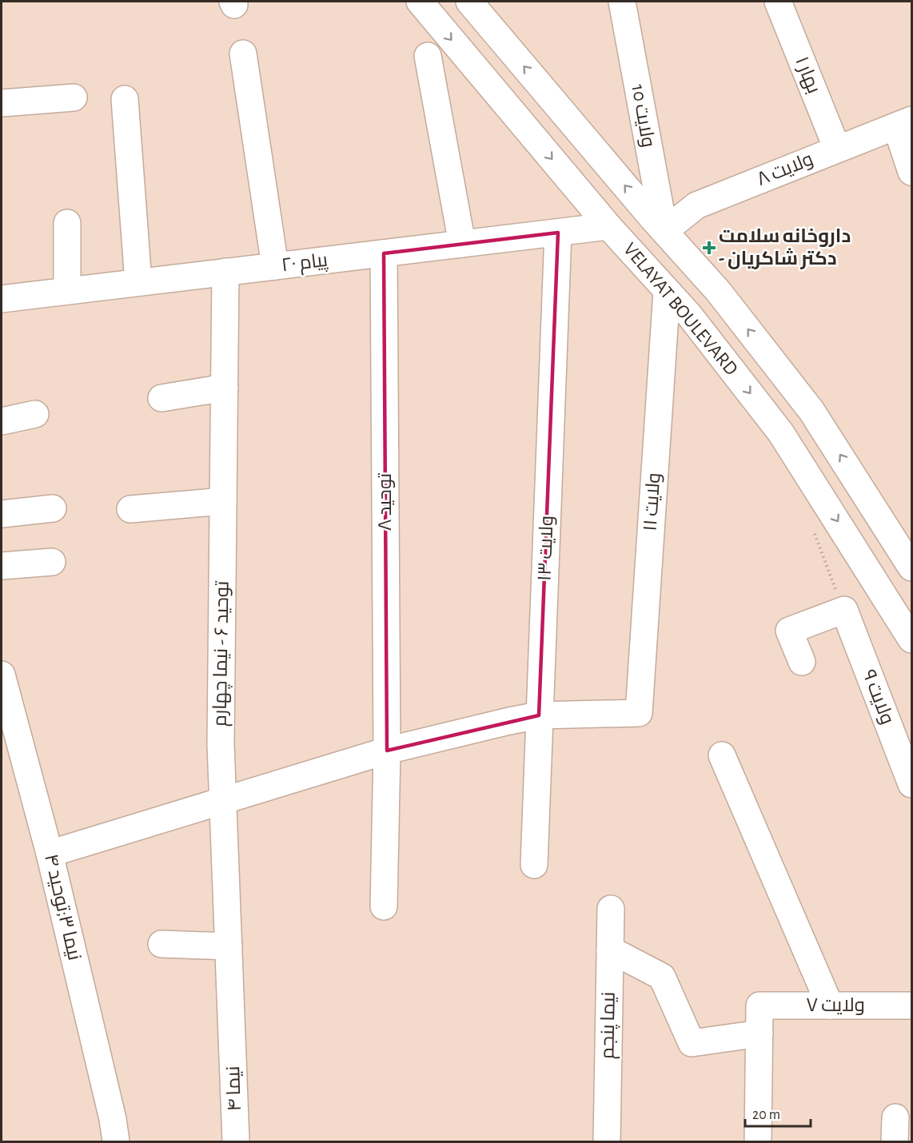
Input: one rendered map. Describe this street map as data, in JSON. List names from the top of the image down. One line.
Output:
{"streets":{"street":["بهار ۱","ولایت 10","ولایت ۸","پیام ۲۰","VELAYAT BOULEVARD","توحید ۸","ولایت ۱۱","ولایت ۱۳","توحید ۶ - نیما چهارم","ولایت ۹","نیما ۳;توحید ۴","ولایت ۷","نیما پنجم","نیما ۴"]},"crossings":[["بهار ۱","ولایت ۸"],["ولایت 10","ولایت ۸"],["ولایت 10","VELAYAT BOULEVARD"],["ولایت ۸","VELAYAT BOULEVARD"],["پیام ۲۰","VELAYAT BOULEVARD"],["پیام ۲۰","توحید ۸"],["پیام ۲۰","ولایت ۱۳"],["پیام ۲۰","توحید ۶ - نیما چهارم"],["VELAYAT BOULEVARD","ولایت ۱۱"],["ولایت ۱۱","ولایت ۱۳"],["توحید ۶ - نیما چهارم","نیما ۴"]],"places":{"health":["داروخانه سلامت - دکتر شاکریان"]},"scale_bar":"20 m"}
